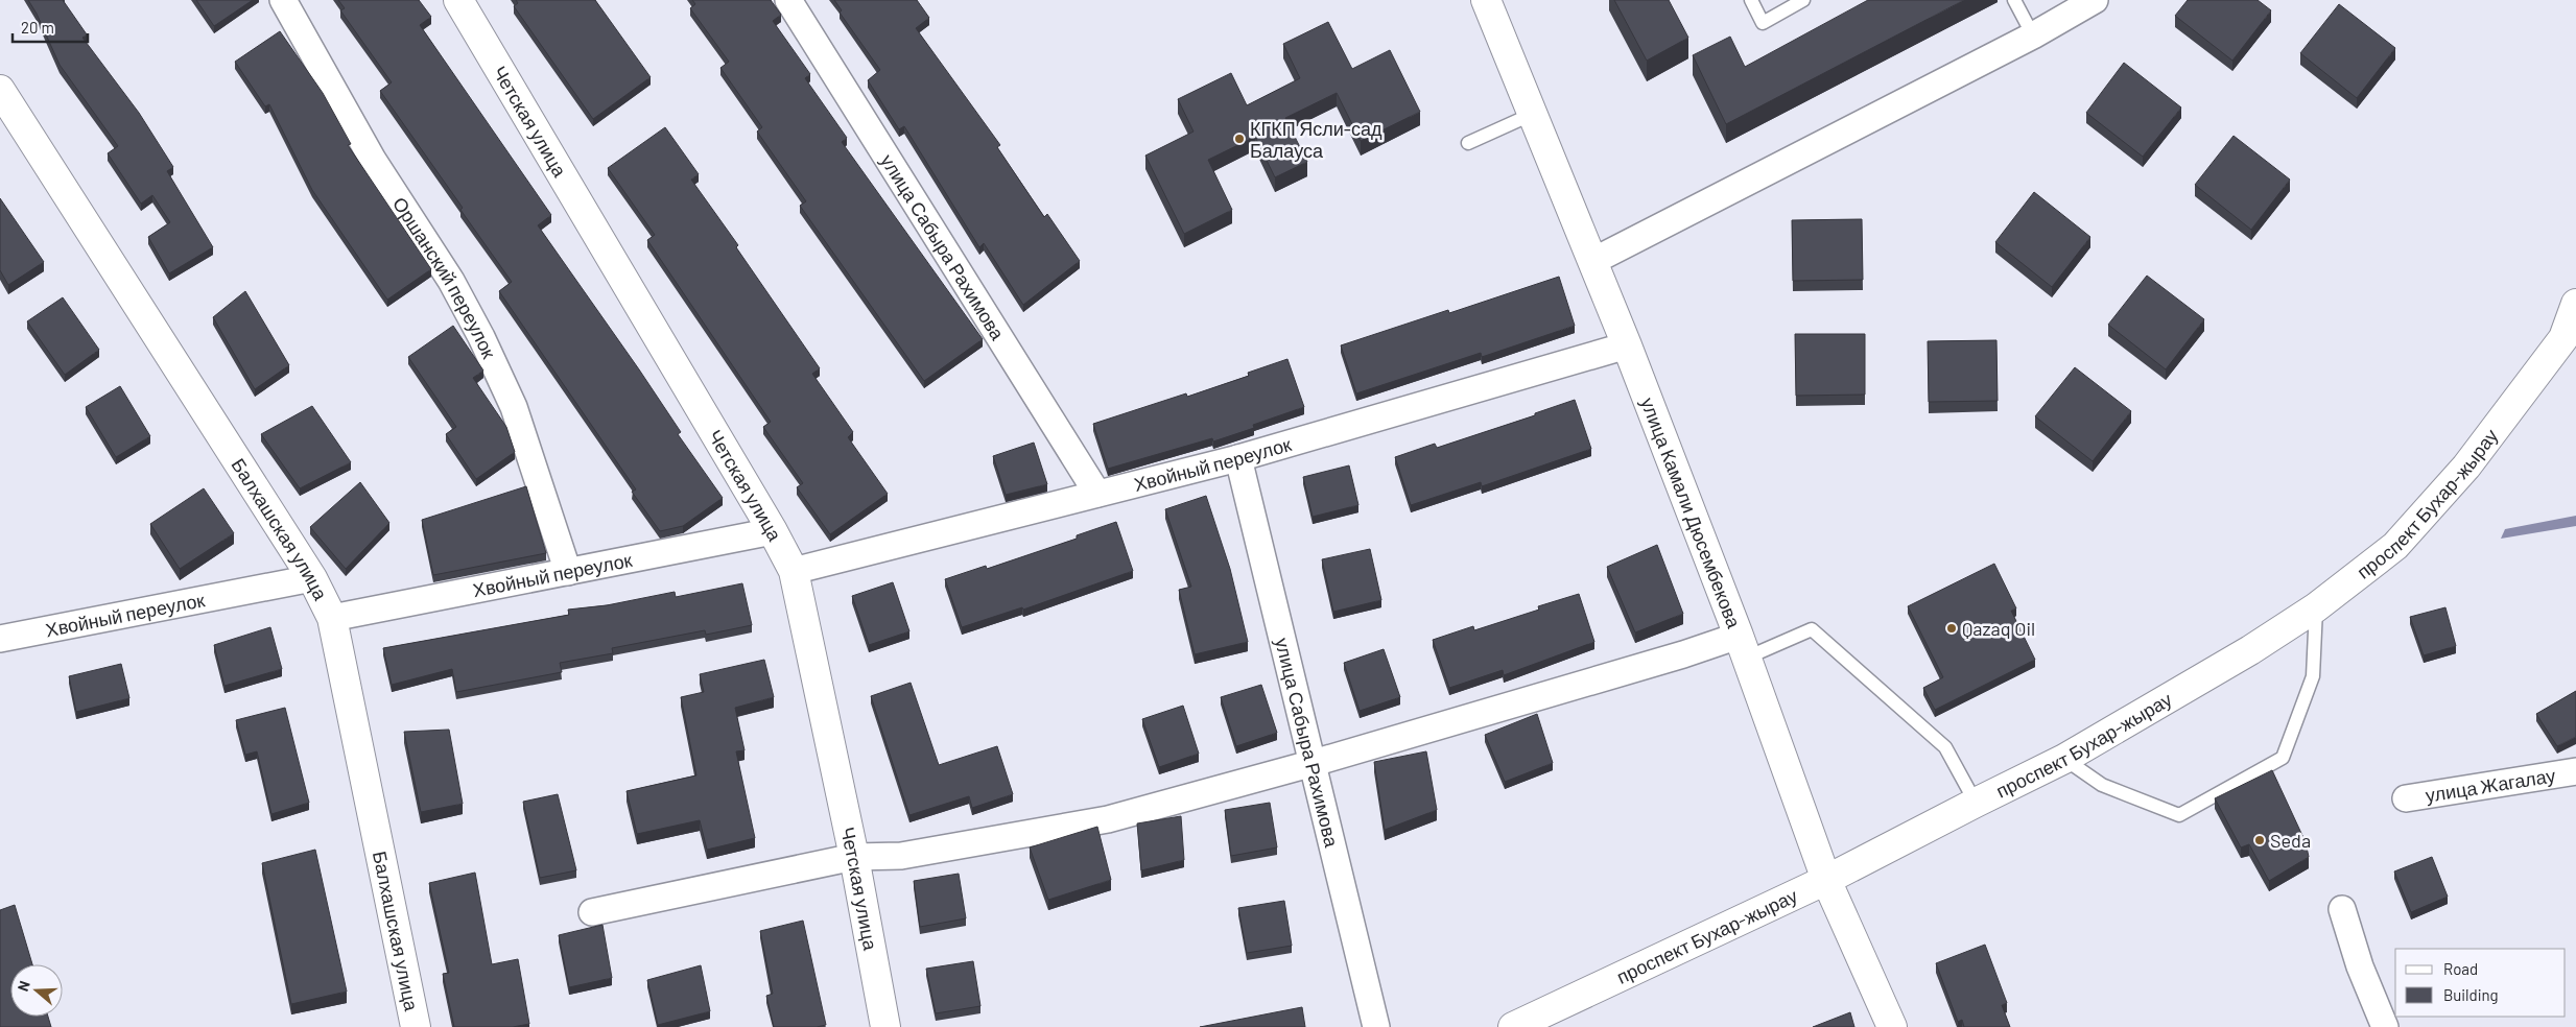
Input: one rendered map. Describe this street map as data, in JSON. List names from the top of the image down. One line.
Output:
{"streets":{"main road":["Четская улица","проспект Бухар-жырау","улица Камали Дюсембекова","Балхашская улица"],"street":["улица Сабыра Рахимова","Оршанский переулок","Хвойный переулок","улица Жагалау"]},"crossings":[["Четская улица","Хвойный переулок"],["улица Сабыра Рахимова","Хвойный переулок"],["Оршанский переулок","Хвойный переулок"],["Хвойный переулок","улица Камали Дюсембекова"],["Хвойный переулок","Балхашская улица"],["проспект Бухар-жырау","улица Камали Дюсембекова"]],"places":["КГКП Ясли-сад Балауса","Qazaq Oil","Seda"],"legend":["Road","Building"],"scale_bar":"20 m","north":"left"}
